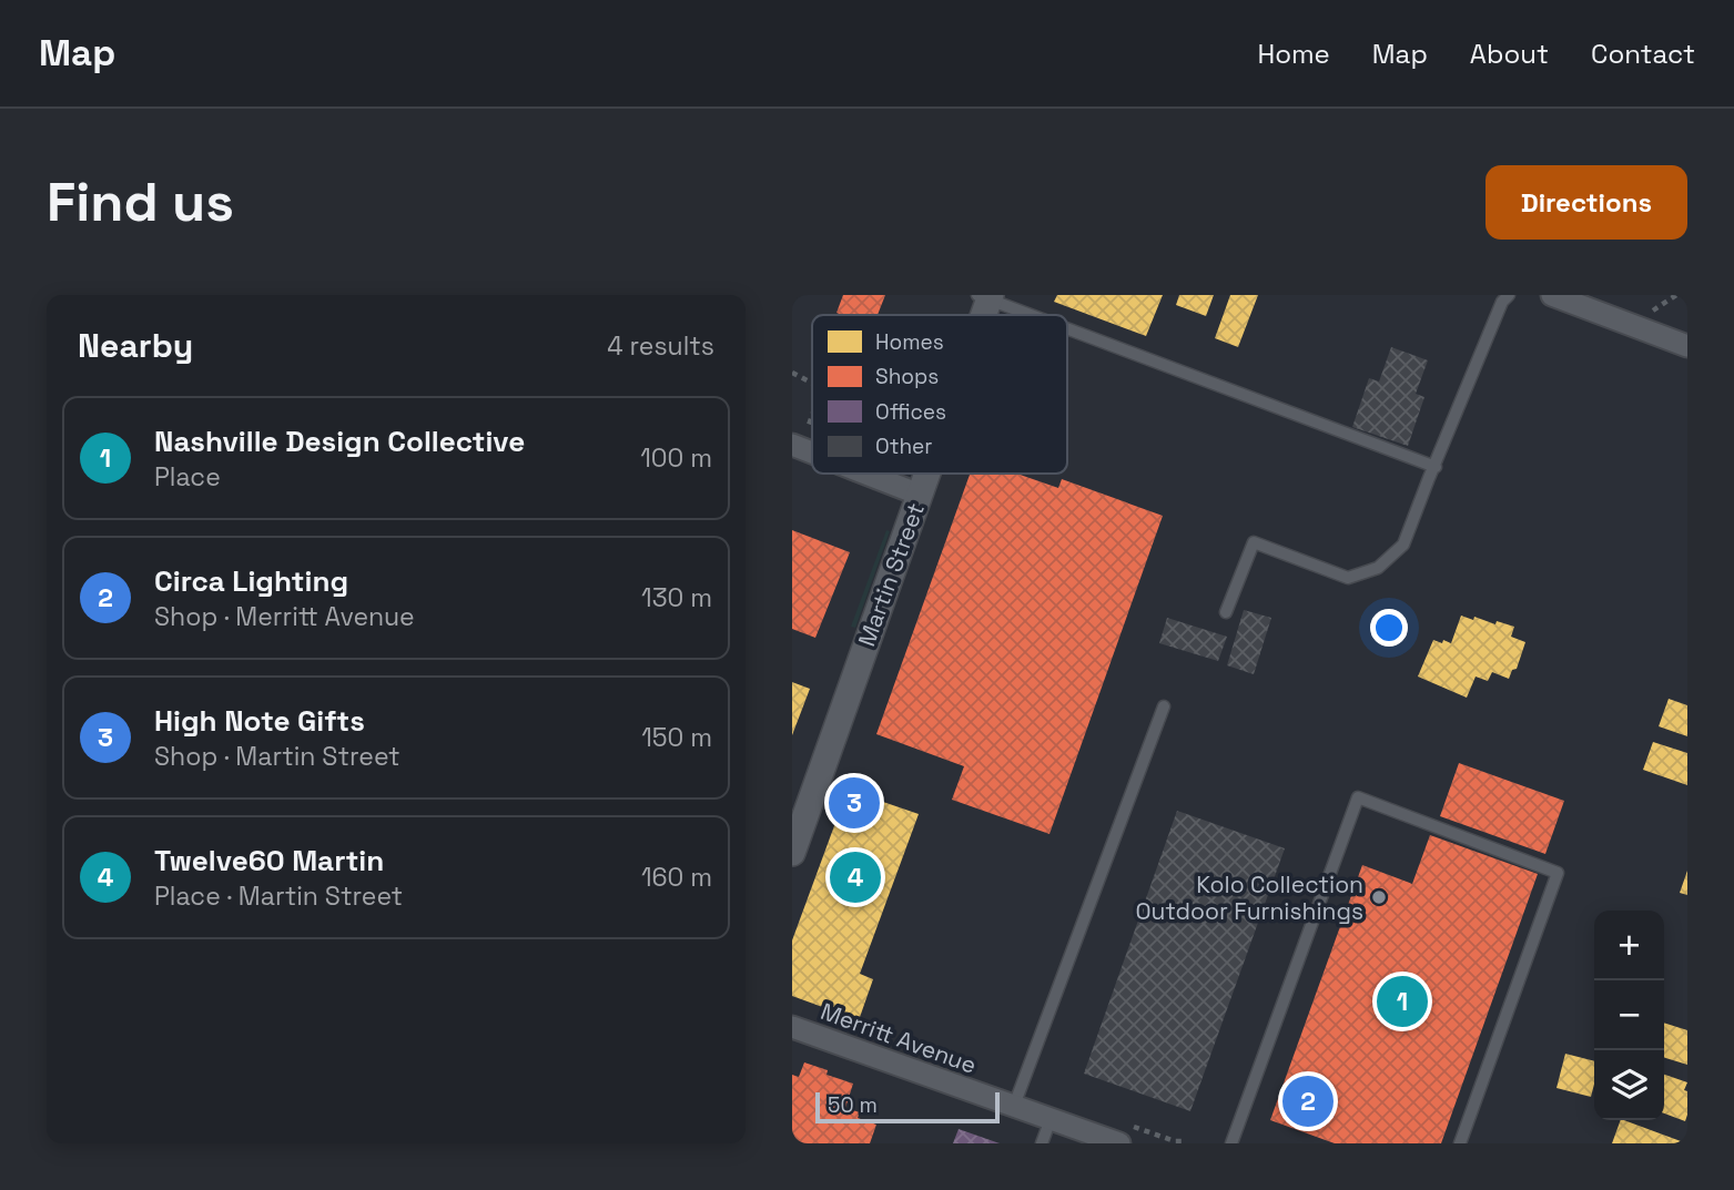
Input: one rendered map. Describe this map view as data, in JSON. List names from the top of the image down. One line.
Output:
{"streets":{"street":["Martin Street","Merritt Avenue"]},"places":["Kolo Collection Outdoor Furnishings"],"legend":["Homes","Shops","Offices","Other"],"scale_bar":"50 m","page":{"header":"Map","nav":["Home","Map","About","Contact"],"buttons":"Directions","title":"Find us","heading":["Nearby","4 results"],"list":[{"mark":"1","name":"Nashville Design Collective","note":"Place","value":"100 m"},{"mark":"2","name":"Circa Lighting","note":"Shop · Merritt Avenue","value":"130 m"},{"mark":"3","name":"High Note Gifts","note":"Shop · Martin Street","value":"150 m"},{"mark":"4","name":"Twelve60 Martin","note":"Place · Martin Street","value":"160 m"}],"pins":["3","4","1","2"],"map_buttons":["+","−"],"scale":"50 m"}}
